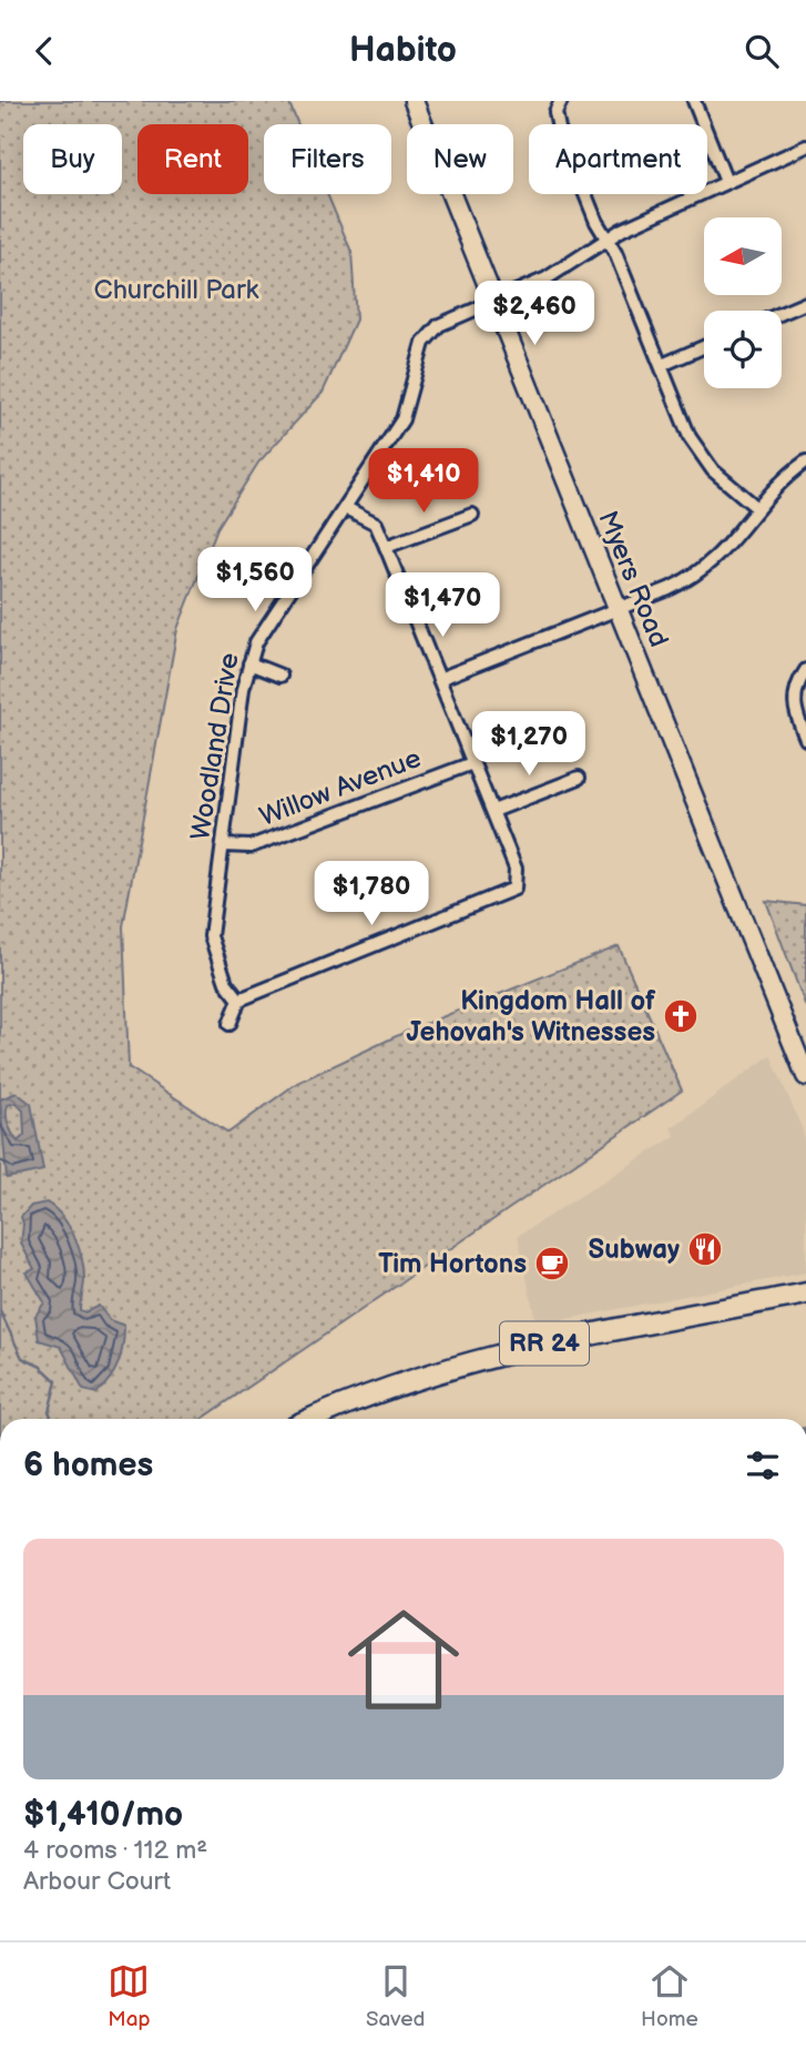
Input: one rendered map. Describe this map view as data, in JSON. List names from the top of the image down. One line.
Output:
{"streets":{"main road":["Myers Road","RR 24"],"street":["Woodland Drive","Willow Avenue"]},"crossings":[["Myers Road","Woodland Drive"],["Woodland Drive","Willow Avenue"]],"parks":["Churchill Park"],"places":{"church":["Kingdom Hall of Jehovah's Witnesses"],"restaurant":["Subway"],"cafe":["Tim Hortons"]},"north":"left","page":{"header":"Habito","chip":["Buy","Rent","Filters","New","Apartment"],"price":["$2,460","$1,410","$1,560","$1,470","$1,270","$1,780"],"heading":"6 homes","list":[{"name":"$1,410/mo","note":"4 rooms · 112 m² · Arbour Court"}],"tabs":["Map","Saved","Home"]}}
